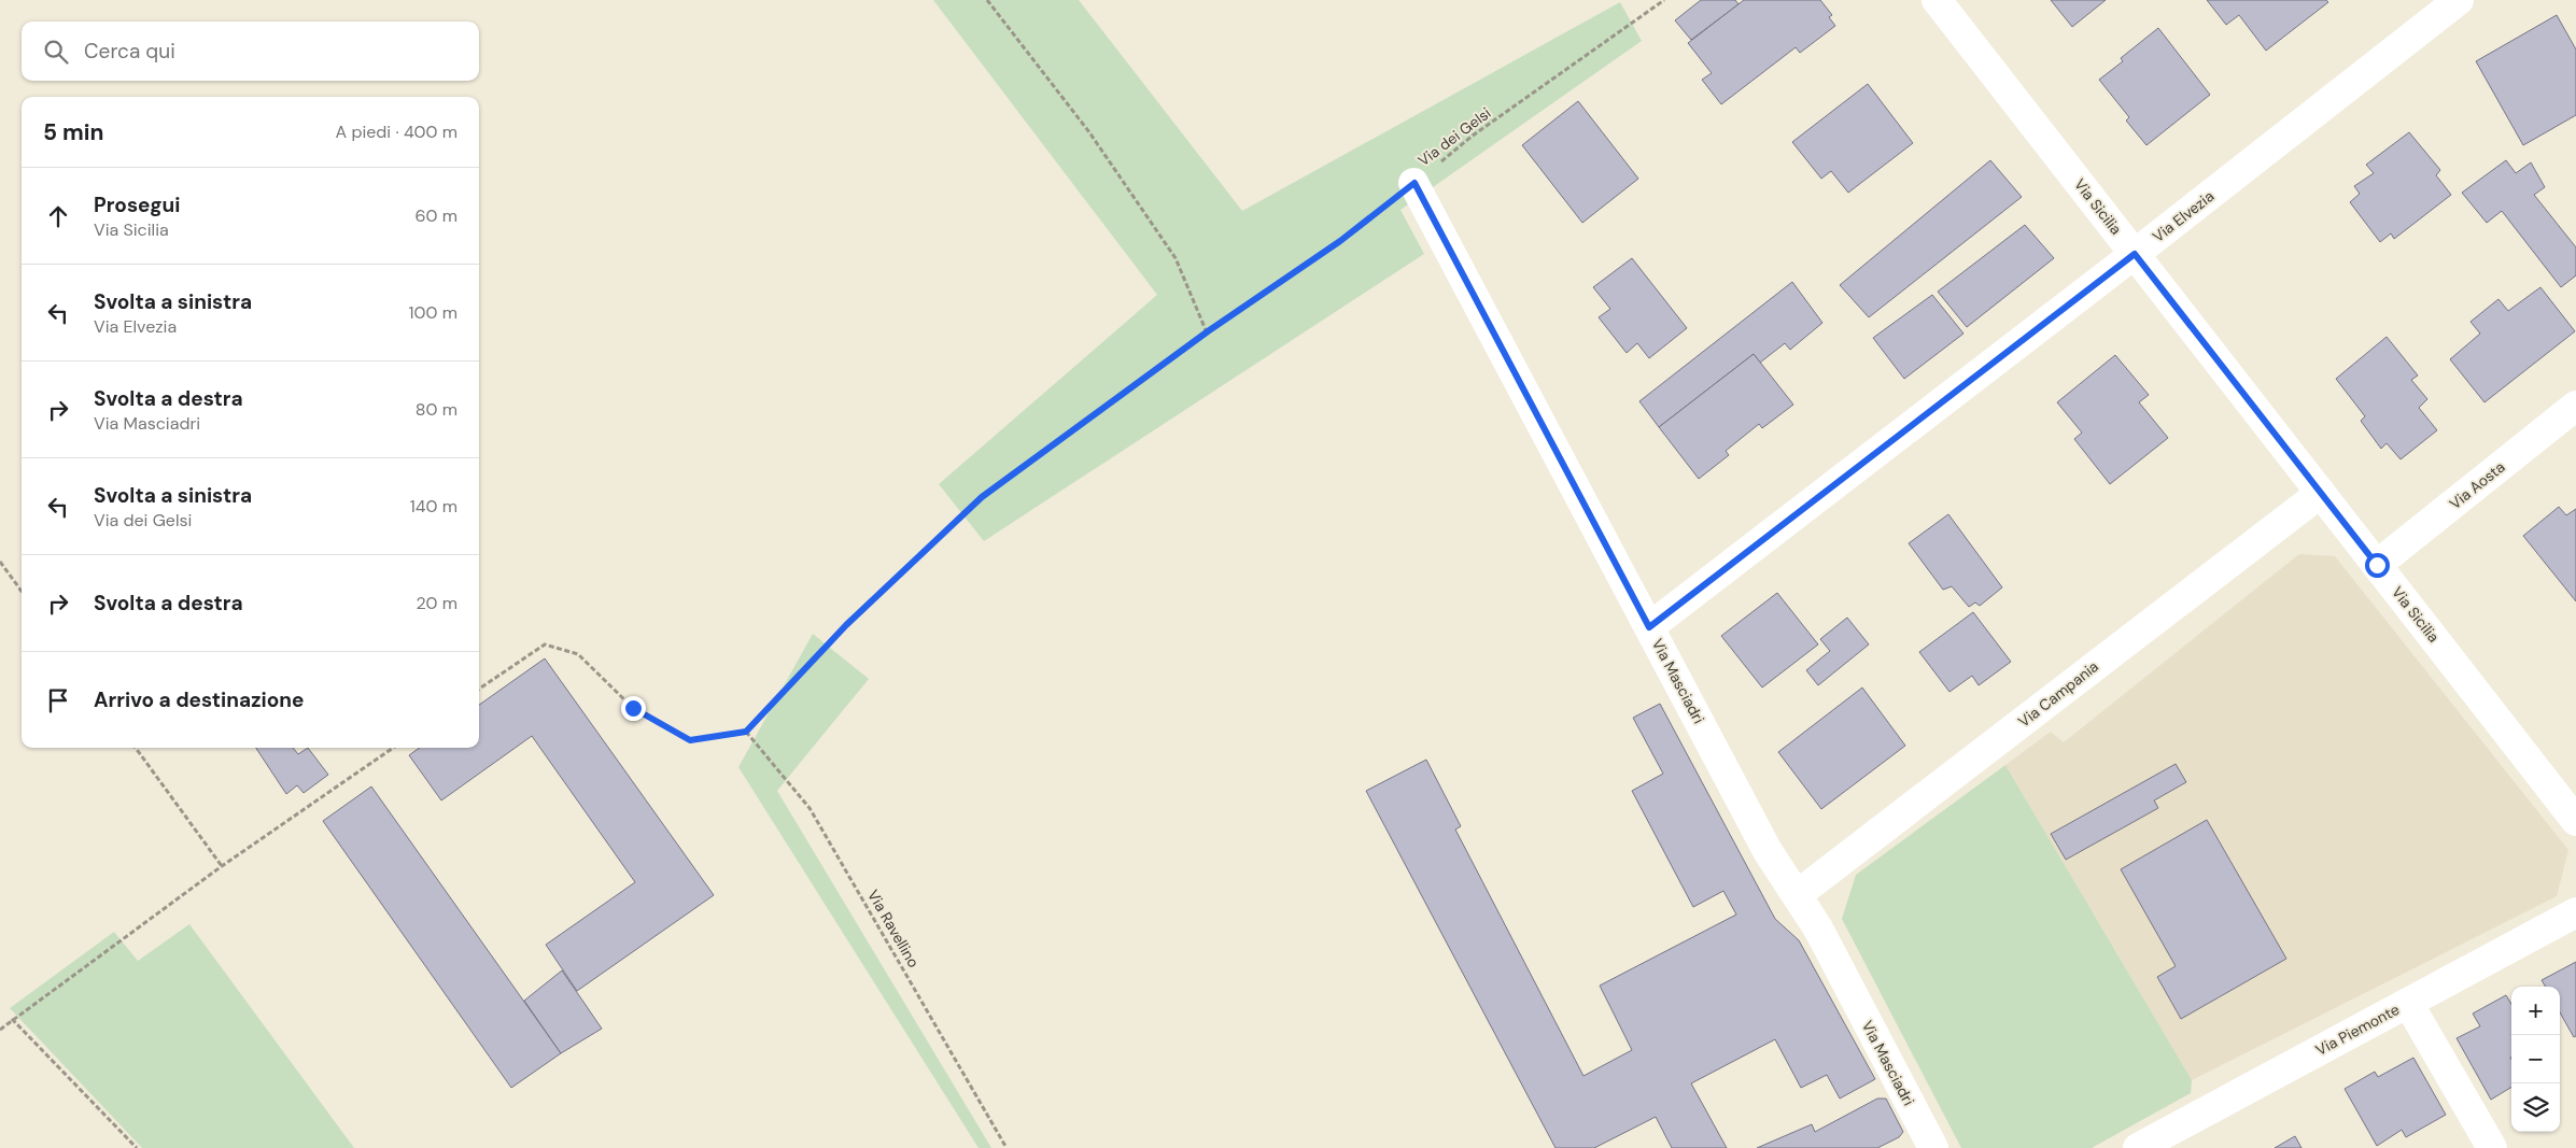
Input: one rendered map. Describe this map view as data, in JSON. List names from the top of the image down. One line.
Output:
{"streets":{"street":["Via Sicilia","Via Elvezia","Via Aosta","Via Masciadri","Via Campania","Via Piemonte"],"path":["Via dei Gelsi","Via Ravellino"]},"crossings":[["Via dei Gelsi","Via Masciadri"],["Via dei Gelsi","Via Ravellino"],["Via Sicilia","Via Elvezia"],["Via Sicilia","Via Aosta"],["Via Sicilia","Via Campania"],["Via Elvezia","Via Masciadri"],["Via Masciadri","Via Campania"]],"page":{"search":"Cerca qui","heading":["5 min","A piedi · 400 m"],"list":[["Prosegui","Via Sicilia","60 m"],["Svolta a sinistra","Via Elvezia","100 m"],["Svolta a destra","Via Masciadri","80 m"],["Svolta a sinistra","Via dei Gelsi","140 m"],["Svolta a destra","20 m"],"Arrivo a destinazione"],"map_buttons":["+","−"]}}
